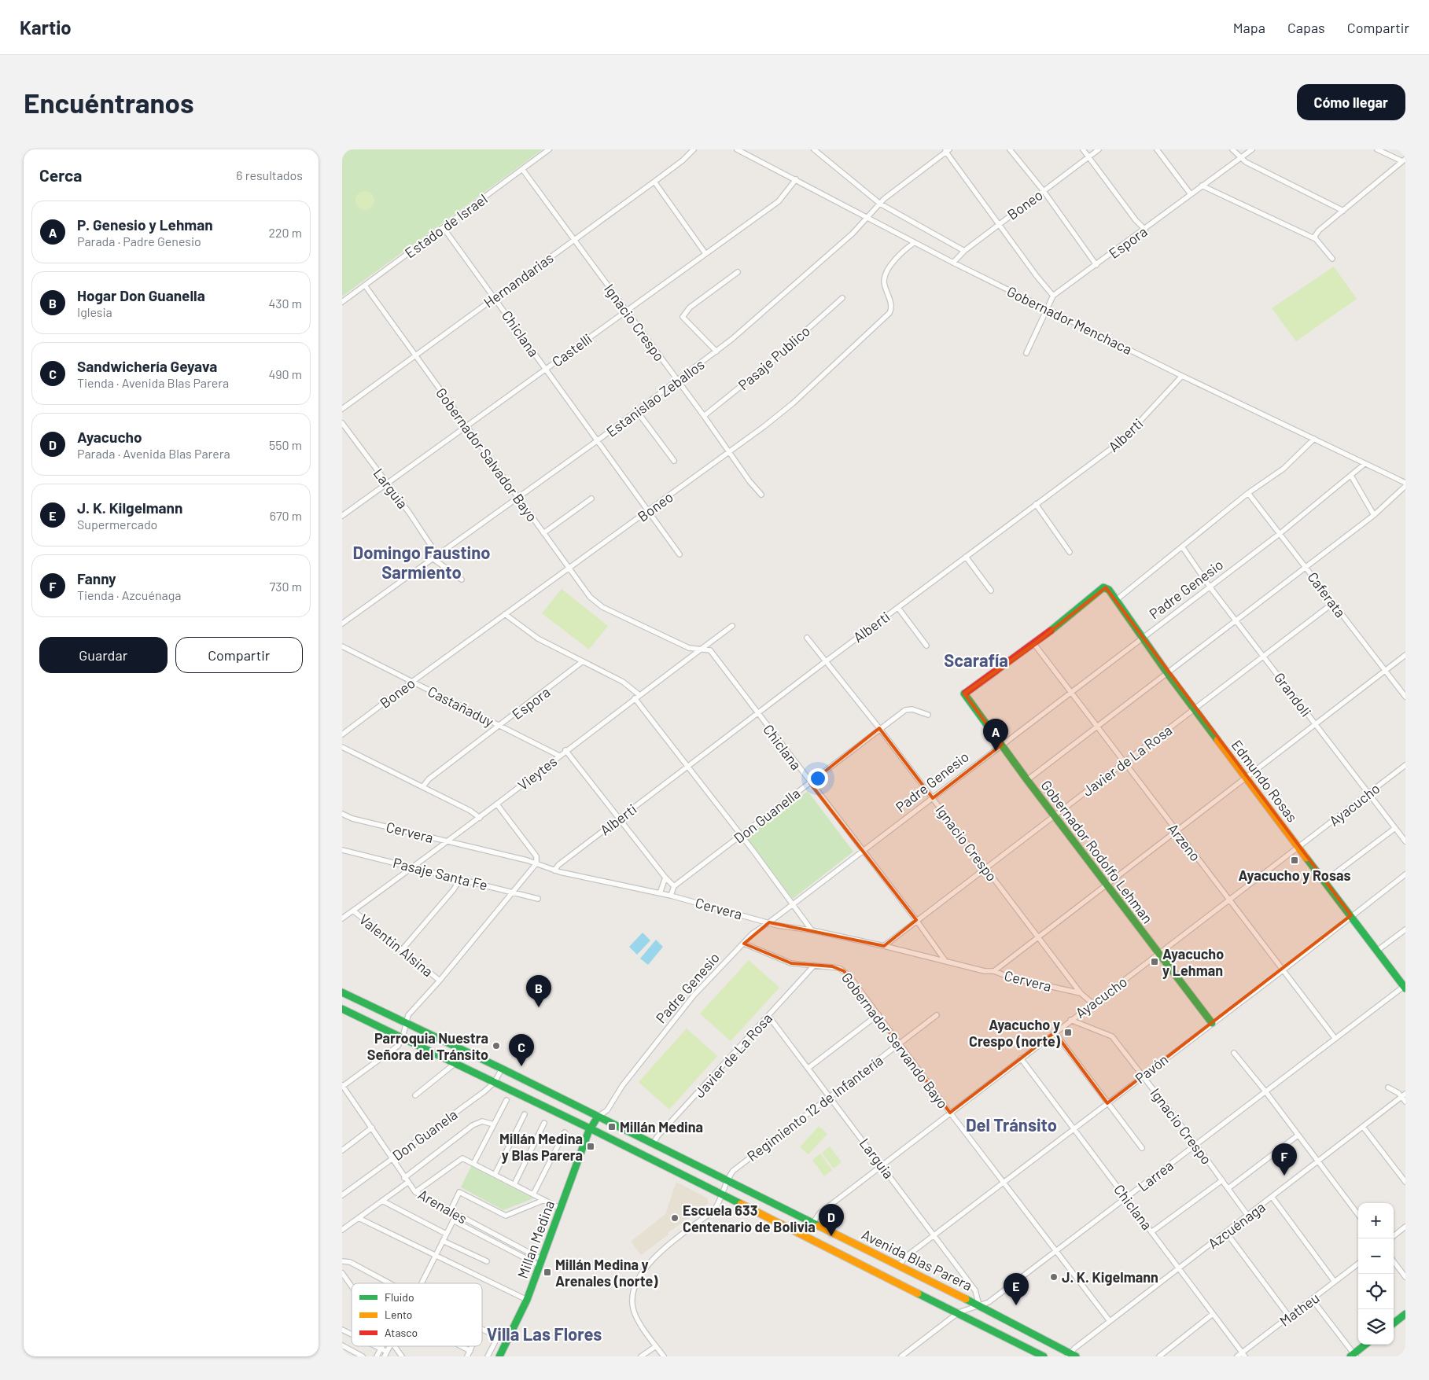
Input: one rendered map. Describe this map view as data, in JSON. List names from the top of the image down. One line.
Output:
{"streets":{"main road":["Padre Genesio","Edmundo Rosas","Gobernador Rodolfo Lehman","Millan Medina","Avenida Blas Parera"],"street":["Boneo","Estado de Israel","Espora","Hernandarias","Gobernador Menchaca","Ignacio Crespo","Chiclana","Castelli","Pasaje Publico","Estanislao Zeballos","Alberti","Gobernador Salvador Bayo","Larguia","Caferata","Grandoli","Castañaduy","Javier de La Rosa","Vieytes","Ayacucho","Don Guanella","Cervera","Arzeno","Pasaje Santa Fe","Valentin Alsina","Gobernador Servando Bayo","Pavón","Regimiento 12 de Infantería","Don Guanela","Larrea","Arenales","Azcuénaga","Matheu"]},"crossings":[["Boneo","Gobernador Menchaca"],["Boneo","Ignacio Crespo"],["Boneo","Chiclana"],["Boneo","Gobernador Salvador Bayo"],["Boneo","Castañaduy"],["Estado de Israel","Ignacio Crespo"],["Estado de Israel","Chiclana"],["Estado de Israel","Gobernador Salvador Bayo"],["Espora","Castañaduy"],["Hernandarias","Ignacio Crespo"],["Hernandarias","Chiclana"],["Hernandarias","Gobernador Salvador Bayo"],["Gobernador Menchaca","Castelli"],["Gobernador Menchaca","Estanislao Zeballos"],["Gobernador Menchaca","Alberti"],["Gobernador Menchaca","Padre Genesio"],["Ignacio Crespo","Castelli"],["Ignacio Crespo","Pasaje Publico"],["Ignacio Crespo","Estanislao Zeballos"],["Ignacio Crespo","Alberti"],["Ignacio Crespo","Padre Genesio"],["Ignacio Crespo","Javier de La Rosa"],["Ignacio Crespo","Ayacucho"],["Ignacio Crespo","Don Guanella"],["Ignacio Crespo","Cervera"],["Ignacio Crespo","Pavón"],["Ignacio Crespo","Larrea"],["Ignacio Crespo","Azcuénaga"],["Chiclana","Castelli"],["Chiclana","Estanislao Zeballos"],["Chiclana","Alberti"],["Chiclana","Gobernador Salvador Bayo"],["Chiclana","Padre Genesio"],["Chiclana","Javier de La Rosa"],["Chiclana","Vieytes"],["Chiclana","Ayacucho"],["Chiclana","Don Guanella"],["Chiclana","Cervera"],["Chiclana","Pavón"],["Chiclana","Larrea"],["Chiclana","Azcuénaga"],["Chiclana","Matheu"],["Castelli","Gobernador Salvador Bayo"],["Castelli","Larguia"],["Estanislao Zeballos","Gobernador Salvador Bayo"],["Estanislao Zeballos","Larguia"],["Alberti","Cervera"],["Larguia","Javier de La Rosa"],["Larguia","Ayacucho"],["Larguia","Pavón"],["Larguia","Regimiento 12 de Infantería"],["Larguia","Larrea"],["Larguia","Avenida Blas Parera"],["Padre Genesio","Caferata"],["Padre Genesio","Grandoli"],["Padre Genesio","Edmundo Rosas"],["Padre Genesio","Cervera"],["Padre Genesio","Arzeno"],["Padre Genesio","Gobernador Rodolfo Lehman"],["Padre Genesio","Gobernador Servando Bayo"],["Padre Genesio","Millan Medina"],["Padre Genesio","Avenida Blas Parera"],["Caferata","Javier de La Rosa"],["Grandoli","Javier de La Rosa"],["Grandoli","Ayacucho"],["Castañaduy","Vieytes"],["Javier de La Rosa","Edmundo Rosas"],["Javier de La Rosa","Cervera"],["Javier de La Rosa","Arzeno"],["Javier de La Rosa","Gobernador Rodolfo Lehman"],["Javier de La Rosa","Gobernador Servando Bayo"],["Javier de La Rosa","Avenida Blas Parera"],["Vieytes","Cervera"],["Vieytes","Pasaje Santa Fe"],["Vieytes","Valentin Alsina"],["Edmundo Rosas","Ayacucho"],["Edmundo Rosas","Arzeno"],["Edmundo Rosas","Gobernador Rodolfo Lehman"],["Edmundo Rosas","Pavón"],["Edmundo Rosas","Larrea"],["Ayacucho","Cervera"],["Ayacucho","Arzeno"],["Ayacucho","Gobernador Rodolfo Lehman"],["Ayacucho","Gobernador Servando Bayo"],["Ayacucho","Avenida Blas Parera"],["Arzeno","Gobernador Rodolfo Lehman"],["Arzeno","Pavón"],["Arzeno","Larrea"],["Gobernador Rodolfo Lehman","Pavón"],["Gobernador Servando Bayo","Pavón"],["Gobernador Servando Bayo","Regimiento 12 de Infantería"],["Gobernador Servando Bayo","Larrea"],["Gobernador Servando Bayo","Azcuénaga"],["Pavón","Avenida Blas Parera"],["Regimiento 12 de Infantería","Avenida Blas Parera"],["Don Guanela","Arenales"],["Don Guanela","Avenida Blas Parera"],["Larrea","Avenida Blas Parera"],["Arenales","Millan Medina"],["Azcuénaga","Avenida Blas Parera"],["Millan Medina","Avenida Blas Parera"]],"districts":["Domingo Faustino Sarmiento","Scarafía","Del Tránsito","Villa Las Flores"],"places":{"transit":["Ayacucho y Rosas","Ayacucho y Lehman","Ayacucho y Crespo (norte)","Millán Medina","Millán Medina y Blas Parera","Millán Medina y Arenales (norte)"],"other":["Parroquia Nuestra Señora del Tránsito","Escuela 633 Centenario de Bolivia","J. K. Kigelmann"]},"legend":["Fluido","Lento","Atasco"],"page":{"header":"Kartio","nav":["Mapa","Capas","Compartir"],"buttons":["Cómo llegar",["Guardar","Compartir"]],"title":"Encuéntranos","heading":["Cerca","6 resultados"],"list":[{"mark":"A","name":"P. Genesio y Lehman","note":"Parada · Padre Genesio","value":"220 m"},{"mark":"B","name":"Hogar Don Guanella","note":"Iglesia","value":"430 m"},{"mark":"C","name":"Sandwichería Geyava","note":"Tienda · Avenida Blas Parera","value":"490 m"},{"mark":"D","name":"Ayacucho","note":"Parada · Avenida Blas Parera","value":"550 m"},{"mark":"E","name":"J. K. Kilgelmann","note":"Supermercado","value":"670 m"},{"mark":"F","name":"Fanny","note":"Tienda · Azcuénaga","value":"730 m"}],"pins":["A","B","C","F","D","E"],"map_buttons":["+","−"]}}
